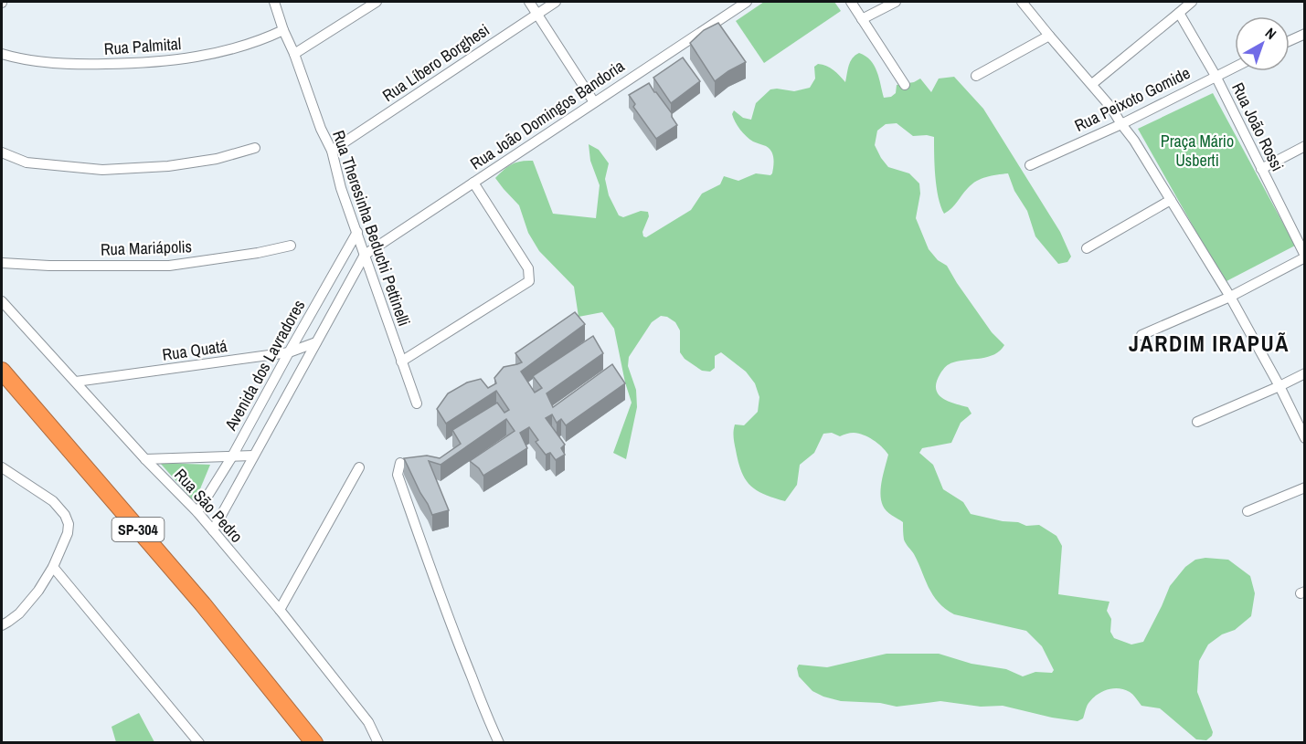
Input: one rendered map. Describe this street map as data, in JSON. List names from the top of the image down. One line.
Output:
{"streets":{"highway":["SP-304"],"street":["Rua Palmital","Rua Líbero Borghesi","Rua Peixoto Gomide","Rua João Domingos Bandoria","Rua João Rossi","Rua Theresinha Beduchi Pettinelli","Rua Mariápolis","Rua Quatá","Avenida dos Lavradores","Rua São Pedro"]},"crossings":[["Rua Palmital","Rua Theresinha Beduchi Pettinelli"],["Rua Líbero Borghesi","Rua Theresinha Beduchi Pettinelli"],["Rua Peixoto Gomide","Rua João Rossi"],["Rua João Domingos Bandoria","Rua Theresinha Beduchi Pettinelli"],["Rua João Domingos Bandoria","Avenida dos Lavradores"],["Rua Theresinha Beduchi Pettinelli","Avenida dos Lavradores"],["Rua Quatá","Avenida dos Lavradores"],["Rua Quatá","Rua São Pedro"],["Avenida dos Lavradores","Rua São Pedro"]],"districts":["JARDIM IRAPUÃ"],"parks":["Praça Mário Usberti"],"north":"top right"}
